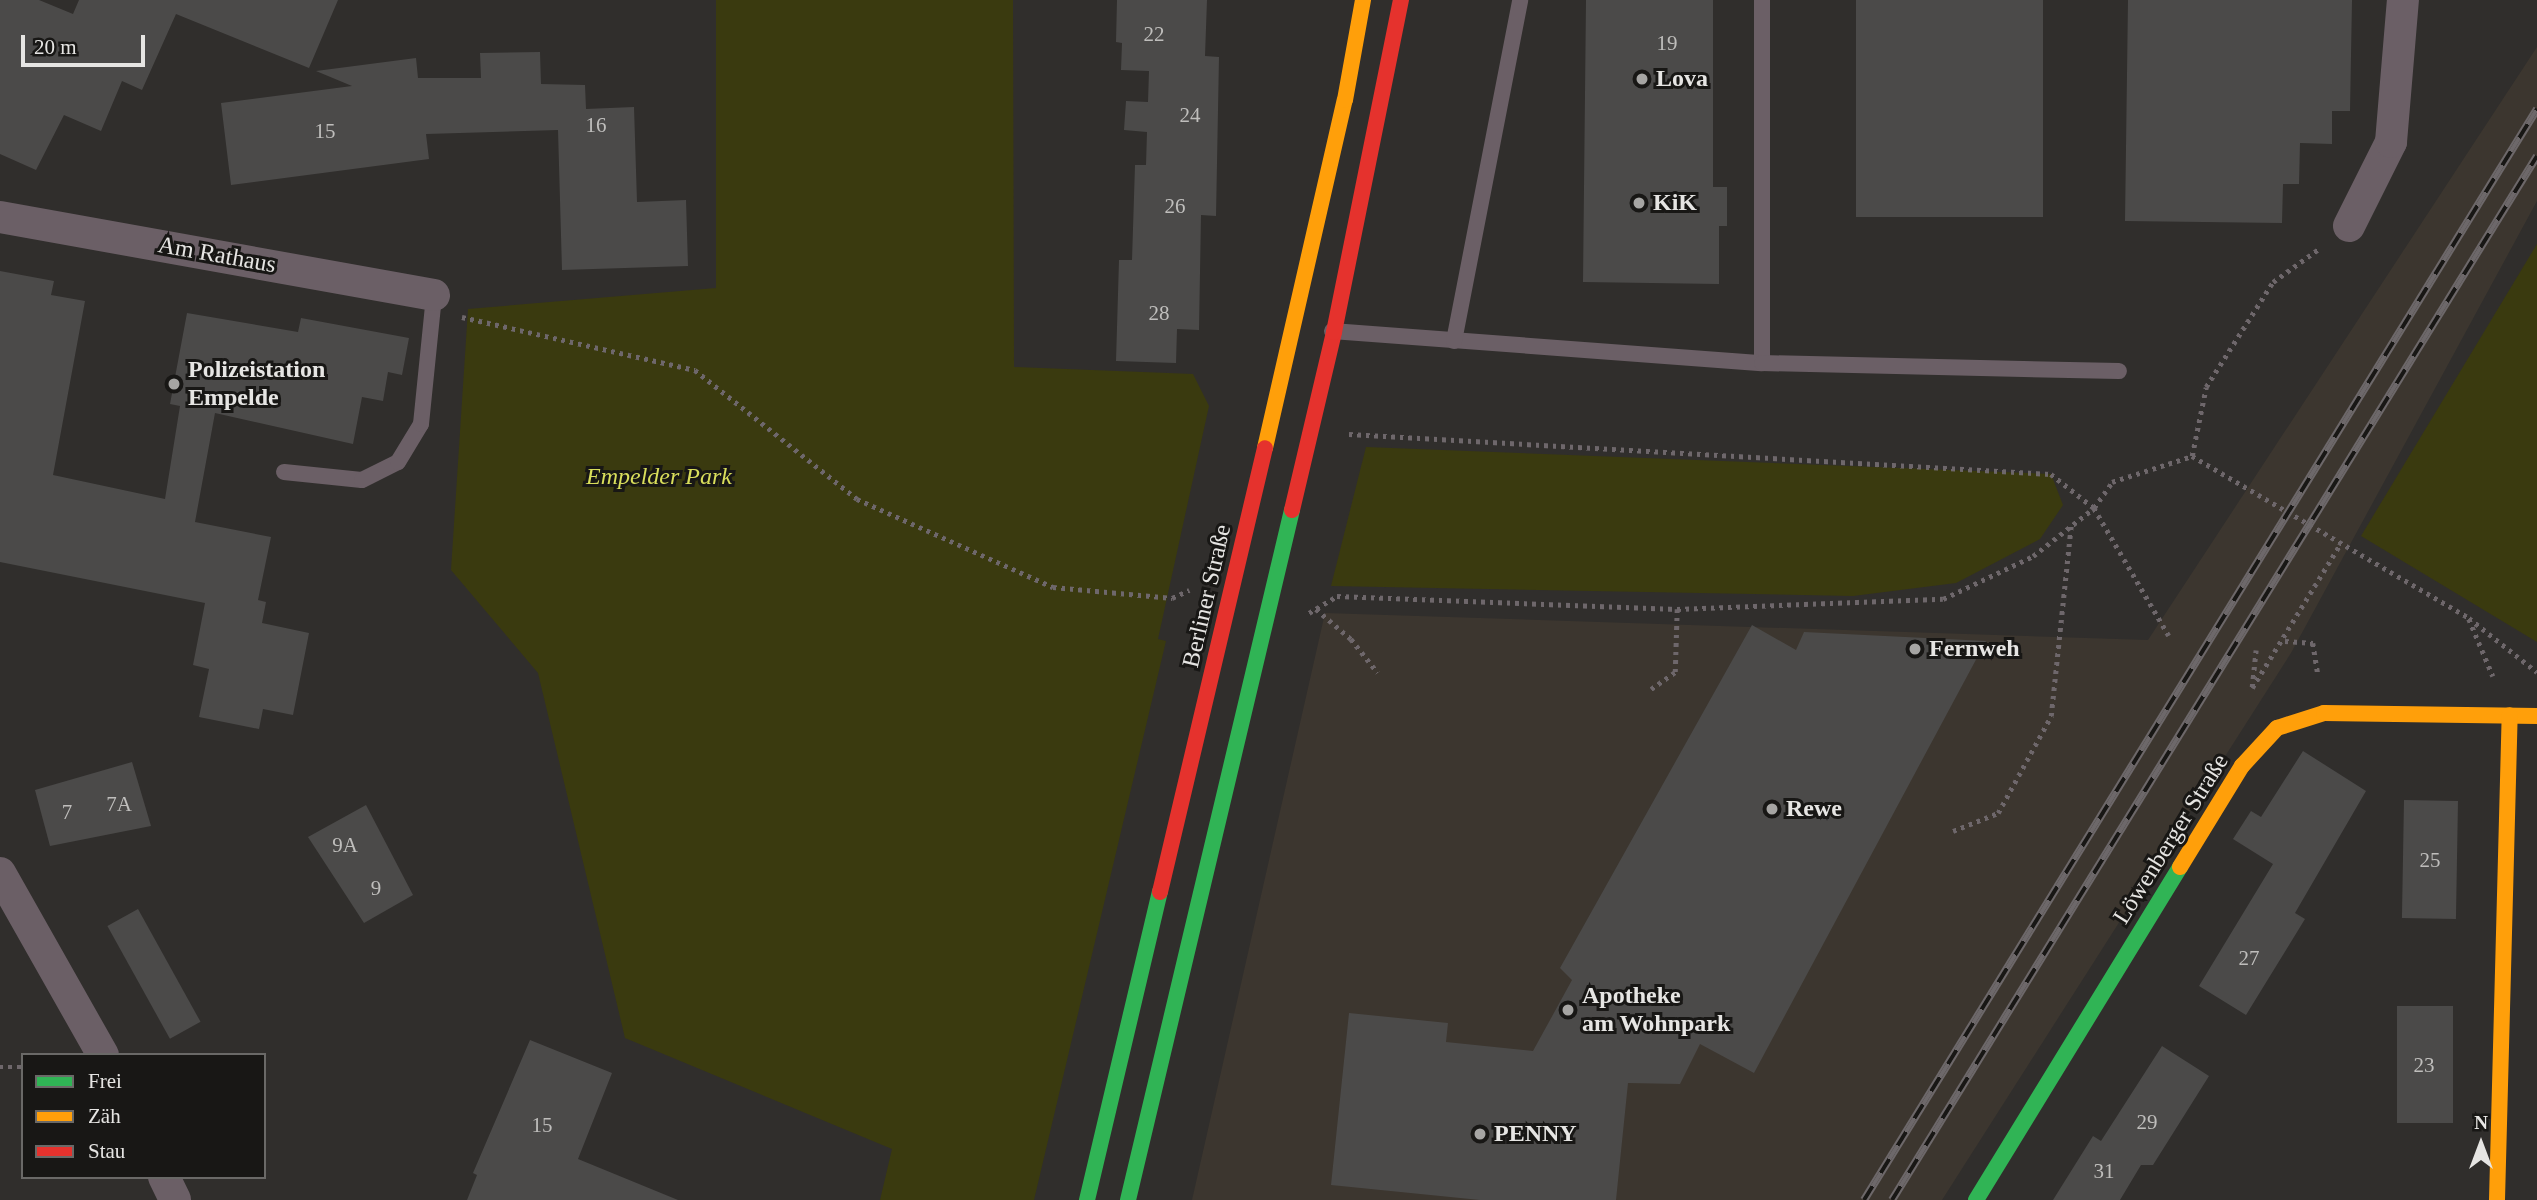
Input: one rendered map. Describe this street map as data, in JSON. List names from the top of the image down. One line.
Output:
{"streets":{"street":["Am Rathaus","Berliner Straße","Löwenberger Straße"]},"parks":["Empelder Park"],"places":["Lova","KiK","Polizeistation Empelde","Fernweh","Rewe","Apotheke am Wohnpark","PENNY"],"house_numbers":["22","19","24","16","15","26","28","7A","7","9A","25","9","27","23","29","15","31"],"legend":["Frei","Zäh","Stau"],"scale_bar":"20 m","north":"top"}
